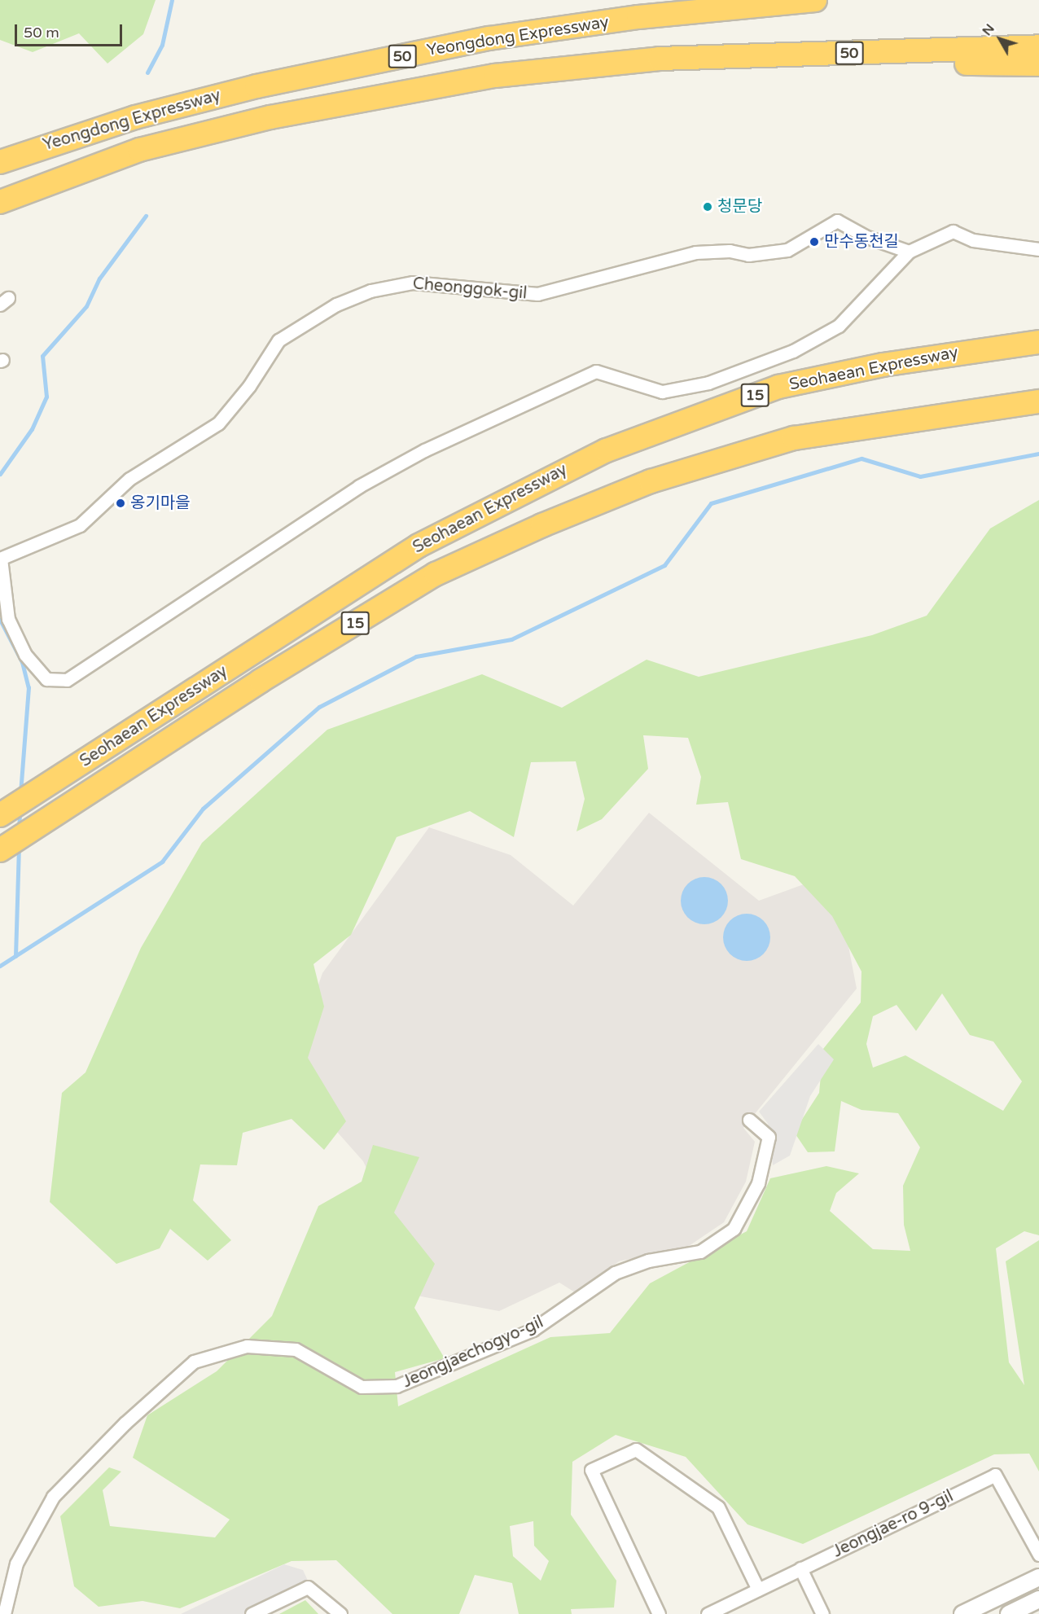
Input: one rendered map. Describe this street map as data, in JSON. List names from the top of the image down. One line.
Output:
{"streets":{"highway":["Yeongdong Expressway","50","Seohaean Expressway","15"],"street":["Cheonggok-gil","Jeongjaechogyo-gil","Jeongjae-ro 9-gil"]},"places":["청문당","만수동천길","옹기마을"],"scale_bar":"50 m","north":"top left"}
